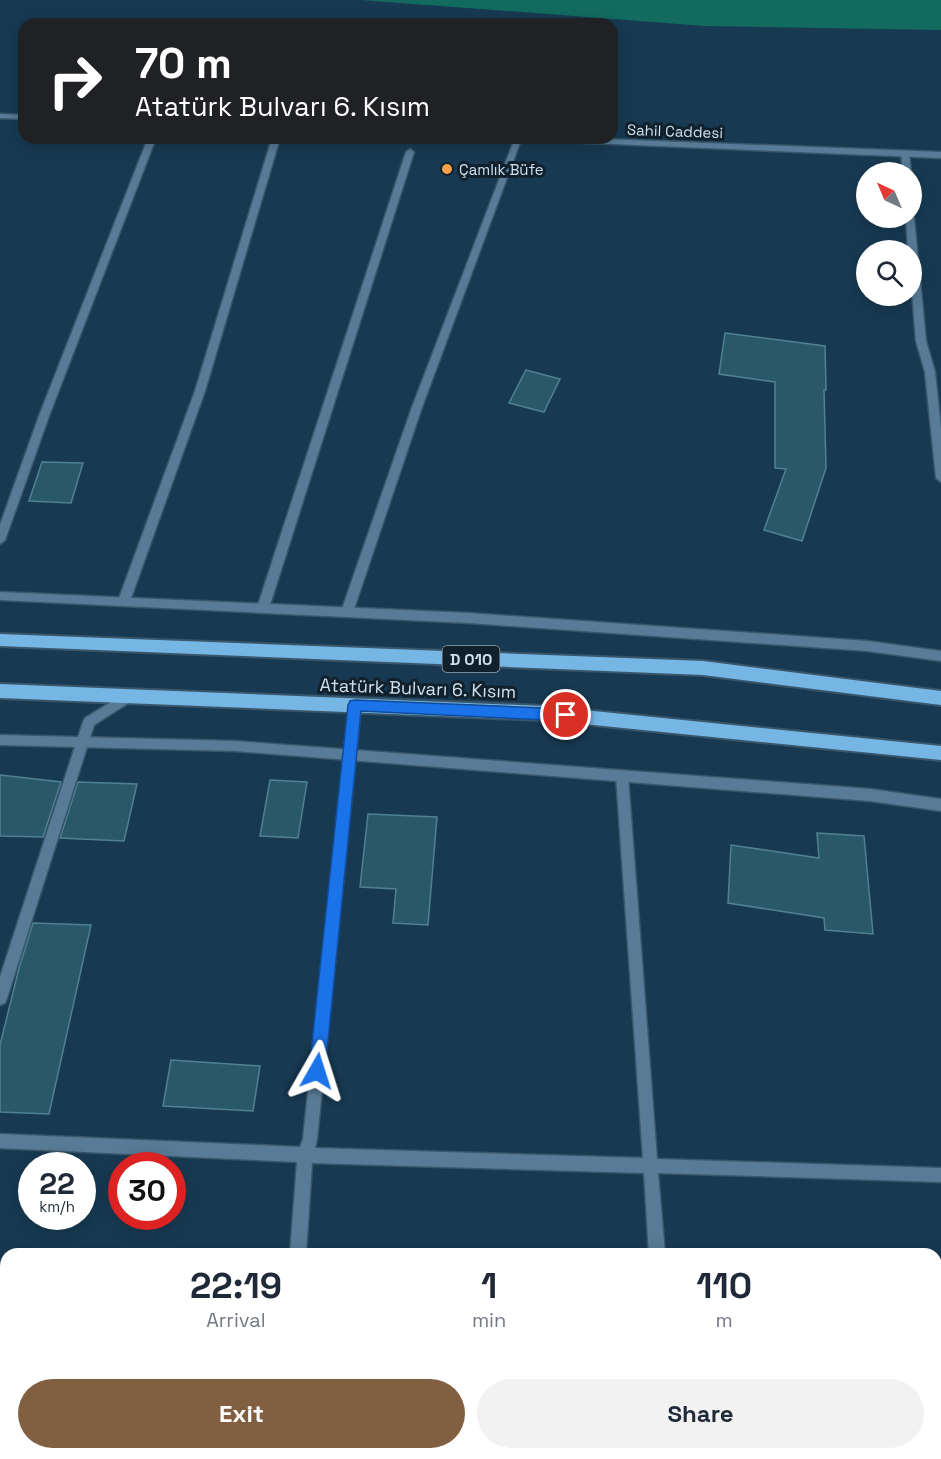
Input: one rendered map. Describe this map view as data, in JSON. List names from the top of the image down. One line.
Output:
{"streets":{"highway":["D 010","Atatürk Bulvarı 6. Kısım"],"street":["Sahil Caddesi"]},"places":["Çamlık Büfe"],"north":"top left","page":{"turn":["70 m","Atatürk Bulvarı 6. Kısım"],"speed":"22 km/h","limit":"30","eta":["22:19","Arrival","1","min","110","m"],"buttons":["Exit","Share"]}}
